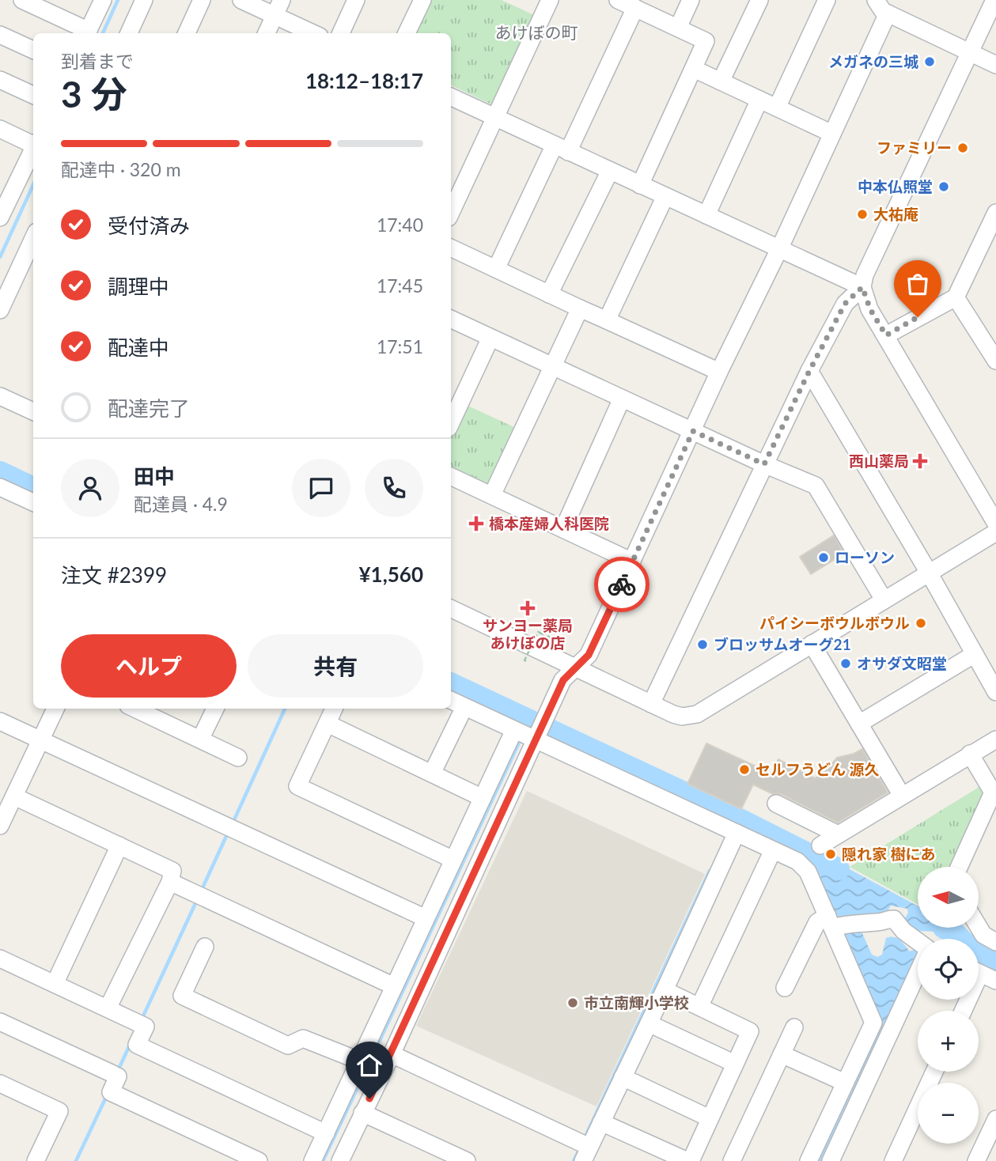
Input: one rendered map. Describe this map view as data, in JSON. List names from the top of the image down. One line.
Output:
{"districts":["あけぼの町"],"places":{"other":["メガネの三城","ファミリー","中本仏照堂","大祐庵","ローソン","パイシーボウルボウル","ブロッサムオーグ21","オサダ文昭堂","セルフうどん 源久","隠れ家 樹にあ","市立南輝小学校"],"health":["西山薬局","橋本産婦人科医院","サンヨー薬局 あけぼの店"]},"north":"left","page":{"heading":["3 分","到着まで","18:12–18:17"],"panel":["田中","配達員 · 4.9","注文 #2399","¥1,560"],"bar":"配達中 · 320 m","list":[["受付済み","17:40"],["調理中","17:45"],["配達中","17:51"],"配達完了"],"buttons":["ヘルプ","共有"],"map_buttons":["+","−"]}}
